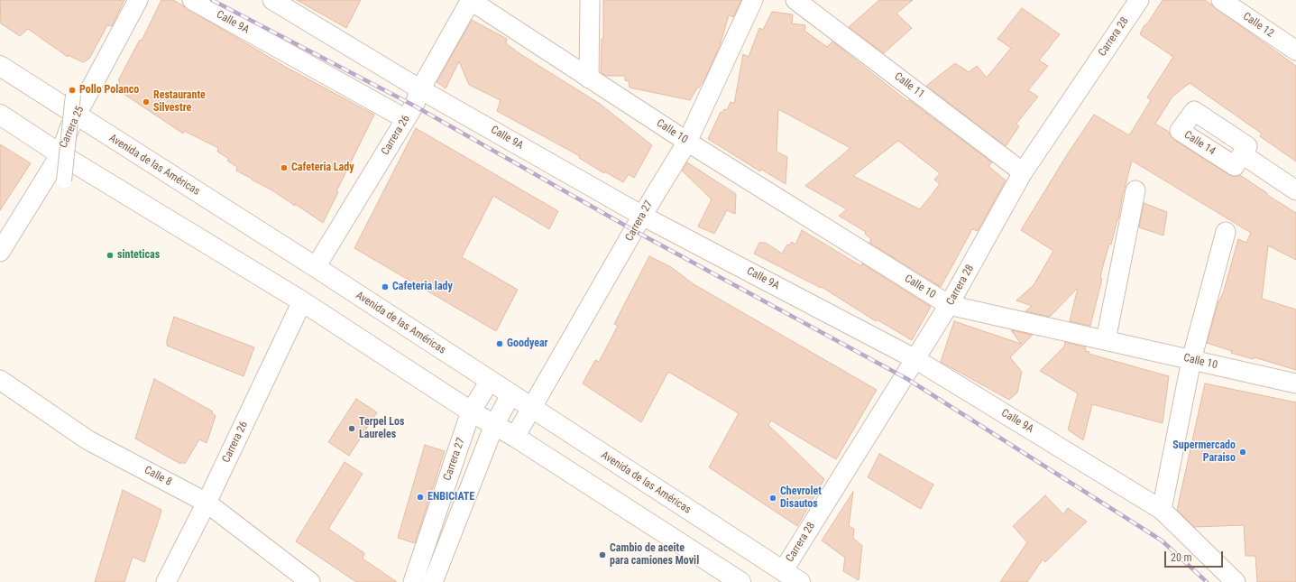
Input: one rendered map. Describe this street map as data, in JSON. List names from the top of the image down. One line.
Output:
{"streets":{"main road":["Avenida de las Américas"],"street":["Calle 9A","Calle 12","Carrera 28","Calle 11","Carrera 25","Calle 10","Carrera 26","Carrera 27","Calle 8"]},"crossings":[["Calle 9A","Carrera 28"],["Calle 9A","Carrera 26"],["Calle 9A","Carrera 27"],["Carrera 28","Calle 11"],["Carrera 28","Calle 10"],["Carrera 28","Avenida de las Américas"],["Carrera 25","Avenida de las Américas"],["Calle 10","Carrera 26"],["Calle 10","Carrera 27"],["Carrera 26","Avenida de las Américas"],["Carrera 26","Calle 8"],["Avenida de las Américas","Carrera 27"]],"places":["Pollo Polanco","Restaurante Silvestre","Cafeteria Lady","sinteticas","Cafeteria lady","Goodyear","Terpel Los Laureles","Supermercado Paraiso","ENBICIATE","Chevrolet Disautos","Cambio de aceite para camiones Movil"],"scale_bar":"20 m"}
